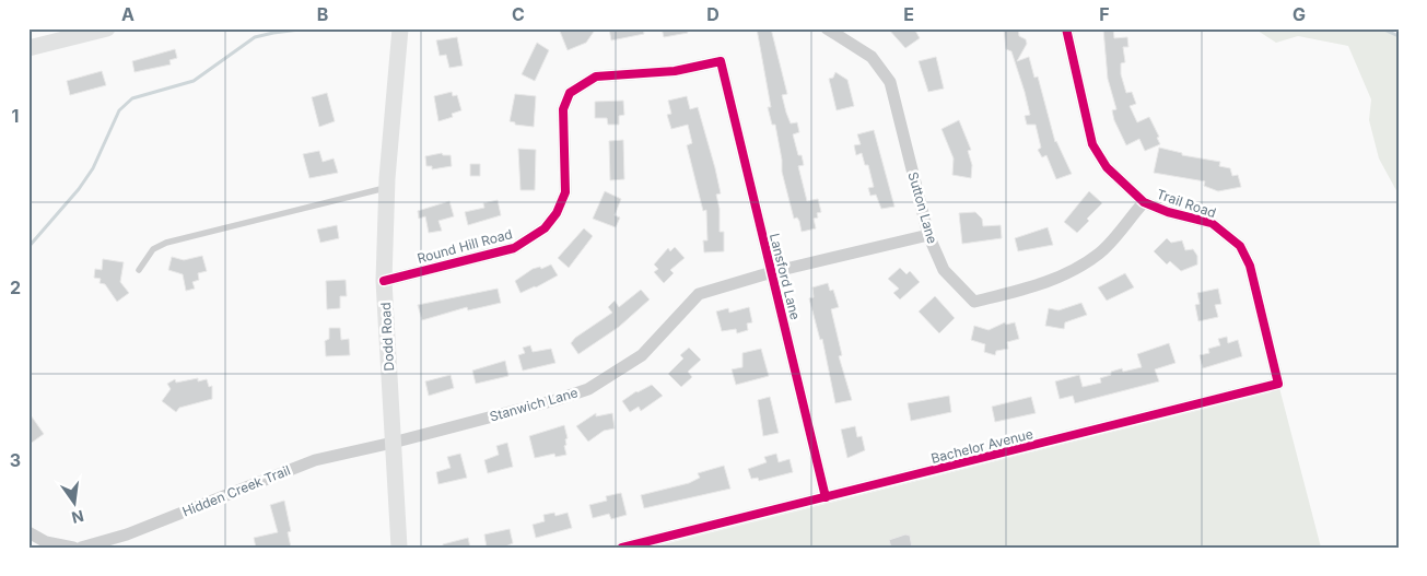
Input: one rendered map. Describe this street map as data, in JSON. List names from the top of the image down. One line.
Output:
{"streets":{"main road":["Dodd Road"],"street":["Trail Road","Sutton Lane","Round Hill Road","Lansford Lane","Stanwich Lane","Bachelor Avenue","Hidden Creek Trail"]},"crossings":[["Trail Road","Sutton Lane"],["Trail Road","Bachelor Avenue"],["Sutton Lane","Stanwich Lane"],["Round Hill Road","Lansford Lane"],["Round Hill Road","Dodd Road"],["Lansford Lane","Stanwich Lane"],["Lansford Lane","Bachelor Avenue"],["Dodd Road","Stanwich Lane"],["Dodd Road","Hidden Creek Trail"],["Stanwich Lane","Hidden Creek Trail"]],"north":"bottom","grid":{"columns":["A","B","C","D","E","F","G"],"rows":["1","2","3"]}}
